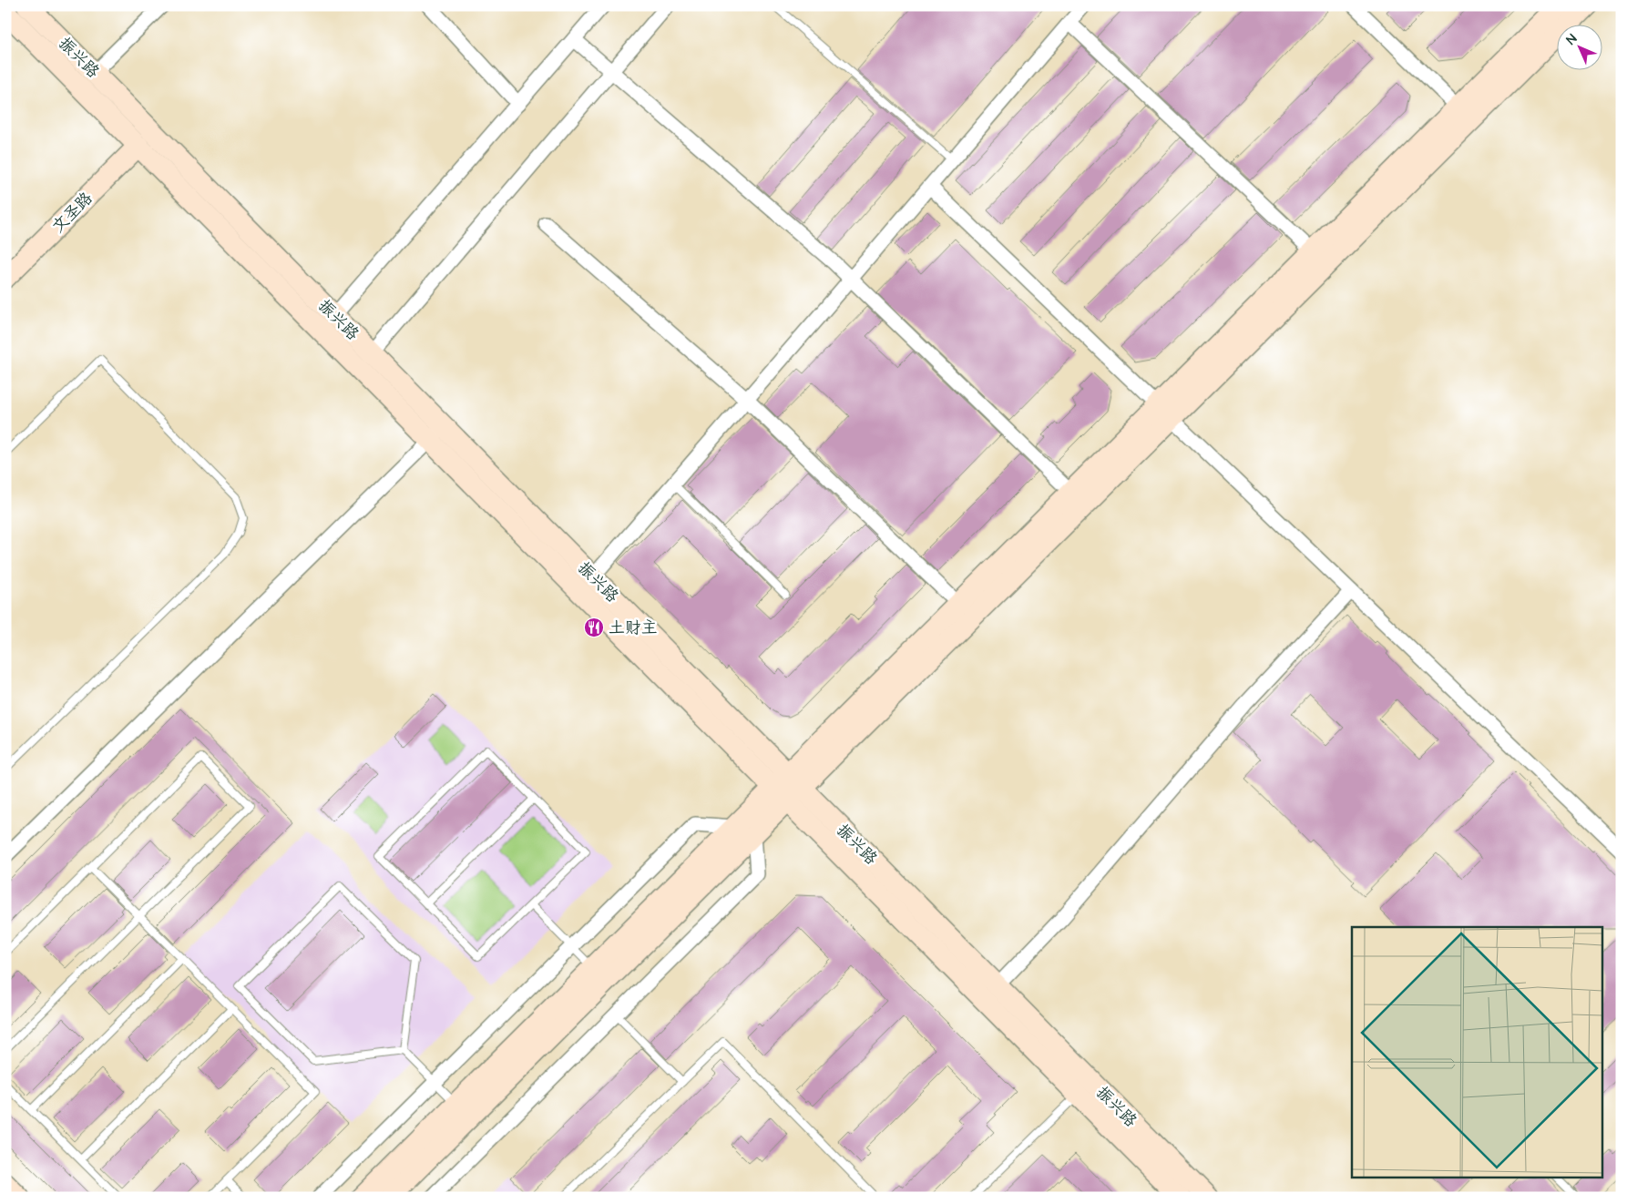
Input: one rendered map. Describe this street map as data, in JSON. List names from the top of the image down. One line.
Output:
{"streets":{"street":["振兴路","文圣路"]},"crossings":[["振兴路","文圣路"]],"places":{"restaurant":["土财主"]},"north":"top left"}
